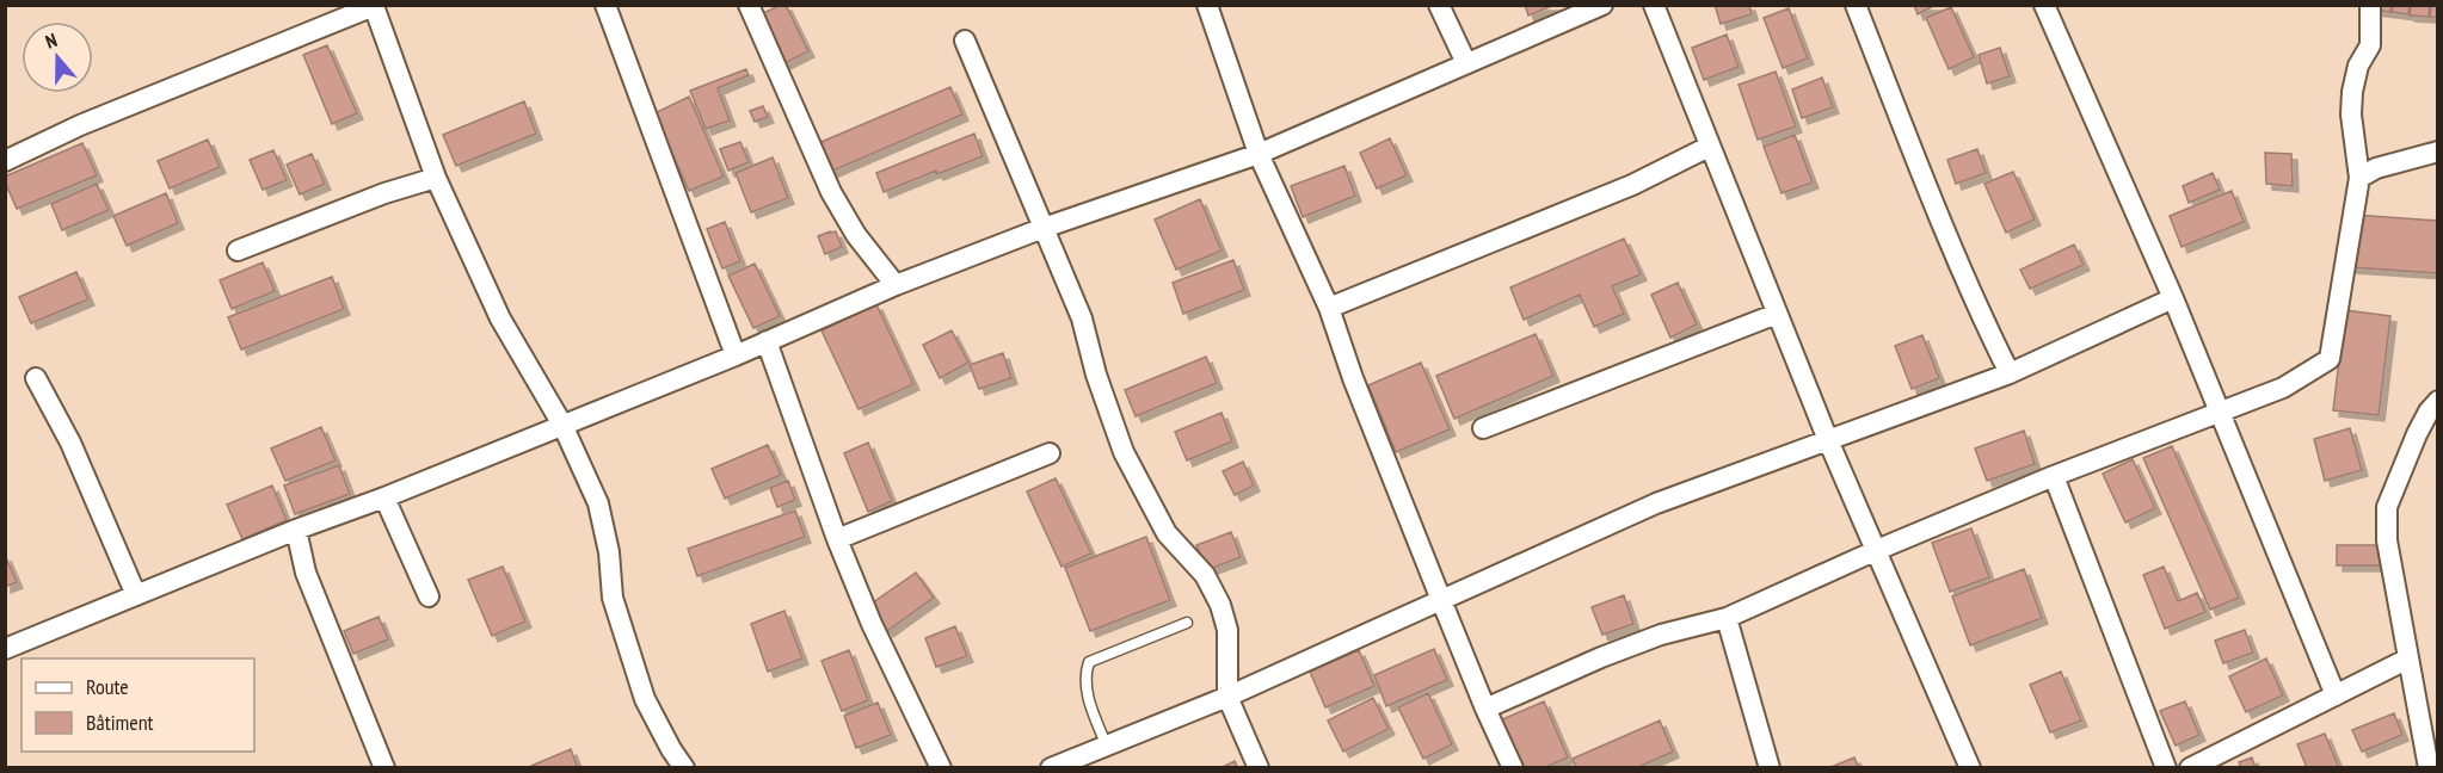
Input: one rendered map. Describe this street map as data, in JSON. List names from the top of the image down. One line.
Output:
{"legend":["Route","Bâtiment"],"north":"top"}
